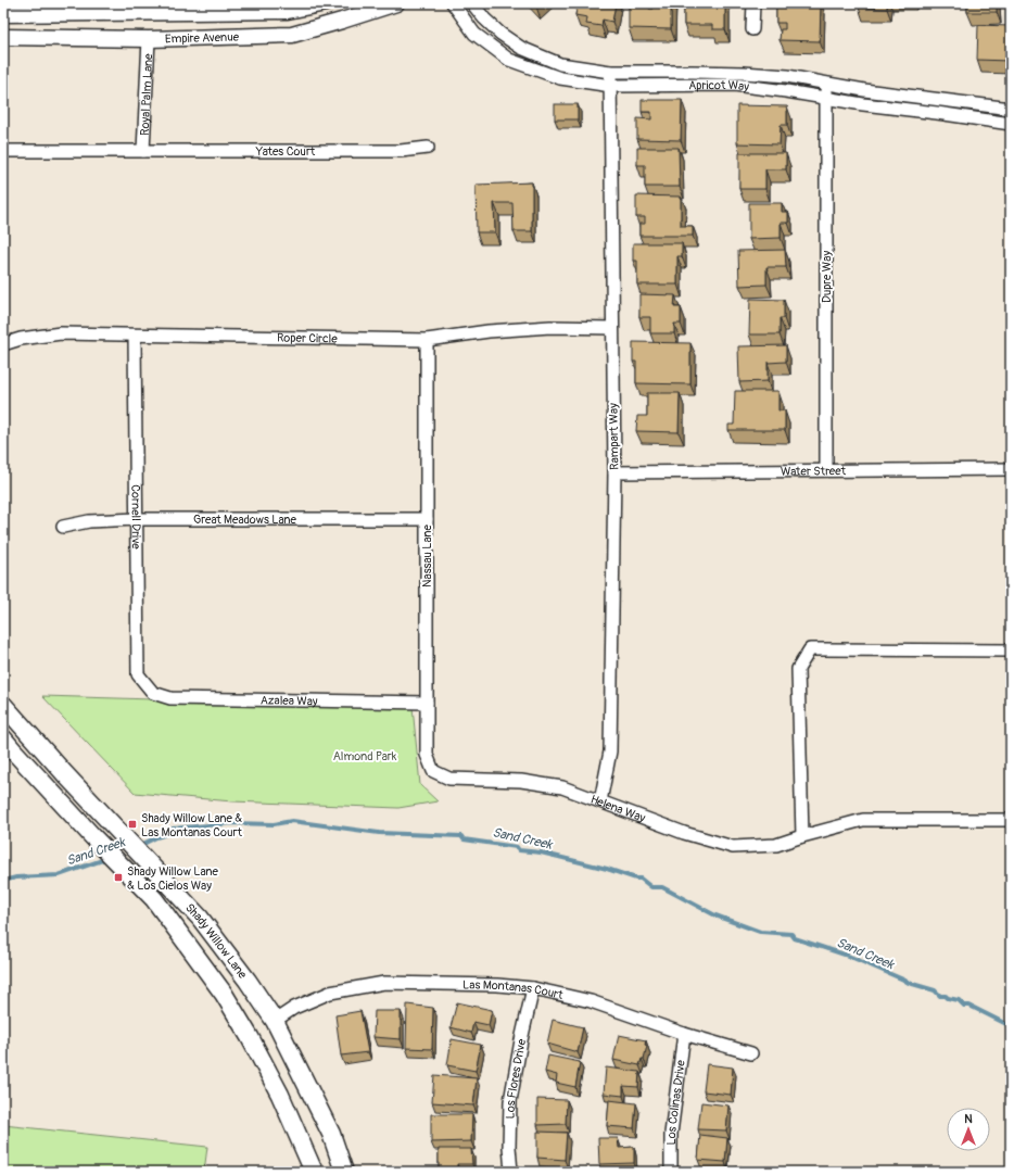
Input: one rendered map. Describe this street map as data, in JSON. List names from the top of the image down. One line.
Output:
{"streets":{"main road":["Shady Willow Lane"],"street":["Empire Avenue","Apricot Way","Royal Palm Lane","Yates Court","Dupre Way","Roper Circle","Rampart Way","Water Street","Cornell Drive","Great Meadows Lane","Nassau Lane","Azalea Way","Helena Way","Las Montanas Court","Los Flores Drive","Los Colinas Drive"]},"crossings":[["Empire Avenue","Royal Palm Lane"],["Apricot Way","Dupre Way"],["Apricot Way","Rampart Way"],["Royal Palm Lane","Yates Court"],["Dupre Way","Water Street"],["Roper Circle","Rampart Way"],["Roper Circle","Cornell Drive"],["Roper Circle","Nassau Lane"],["Rampart Way","Water Street"],["Rampart Way","Helena Way"],["Cornell Drive","Great Meadows Lane"],["Cornell Drive","Azalea Way"],["Great Meadows Lane","Nassau Lane"],["Nassau Lane","Azalea Way"],["Nassau Lane","Helena Way"],["Shady Willow Lane","Las Montanas Court"],["Las Montanas Court","Los Flores Drive"],["Las Montanas Court","Los Colinas Drive"]],"water":["Sand Creek"],"parks":["Almond Park"],"places":{"transit":["Shady Willow Lane & Las Montanas Court","Shady Willow Lane & Los Cielos Way"]},"north":"top"}
